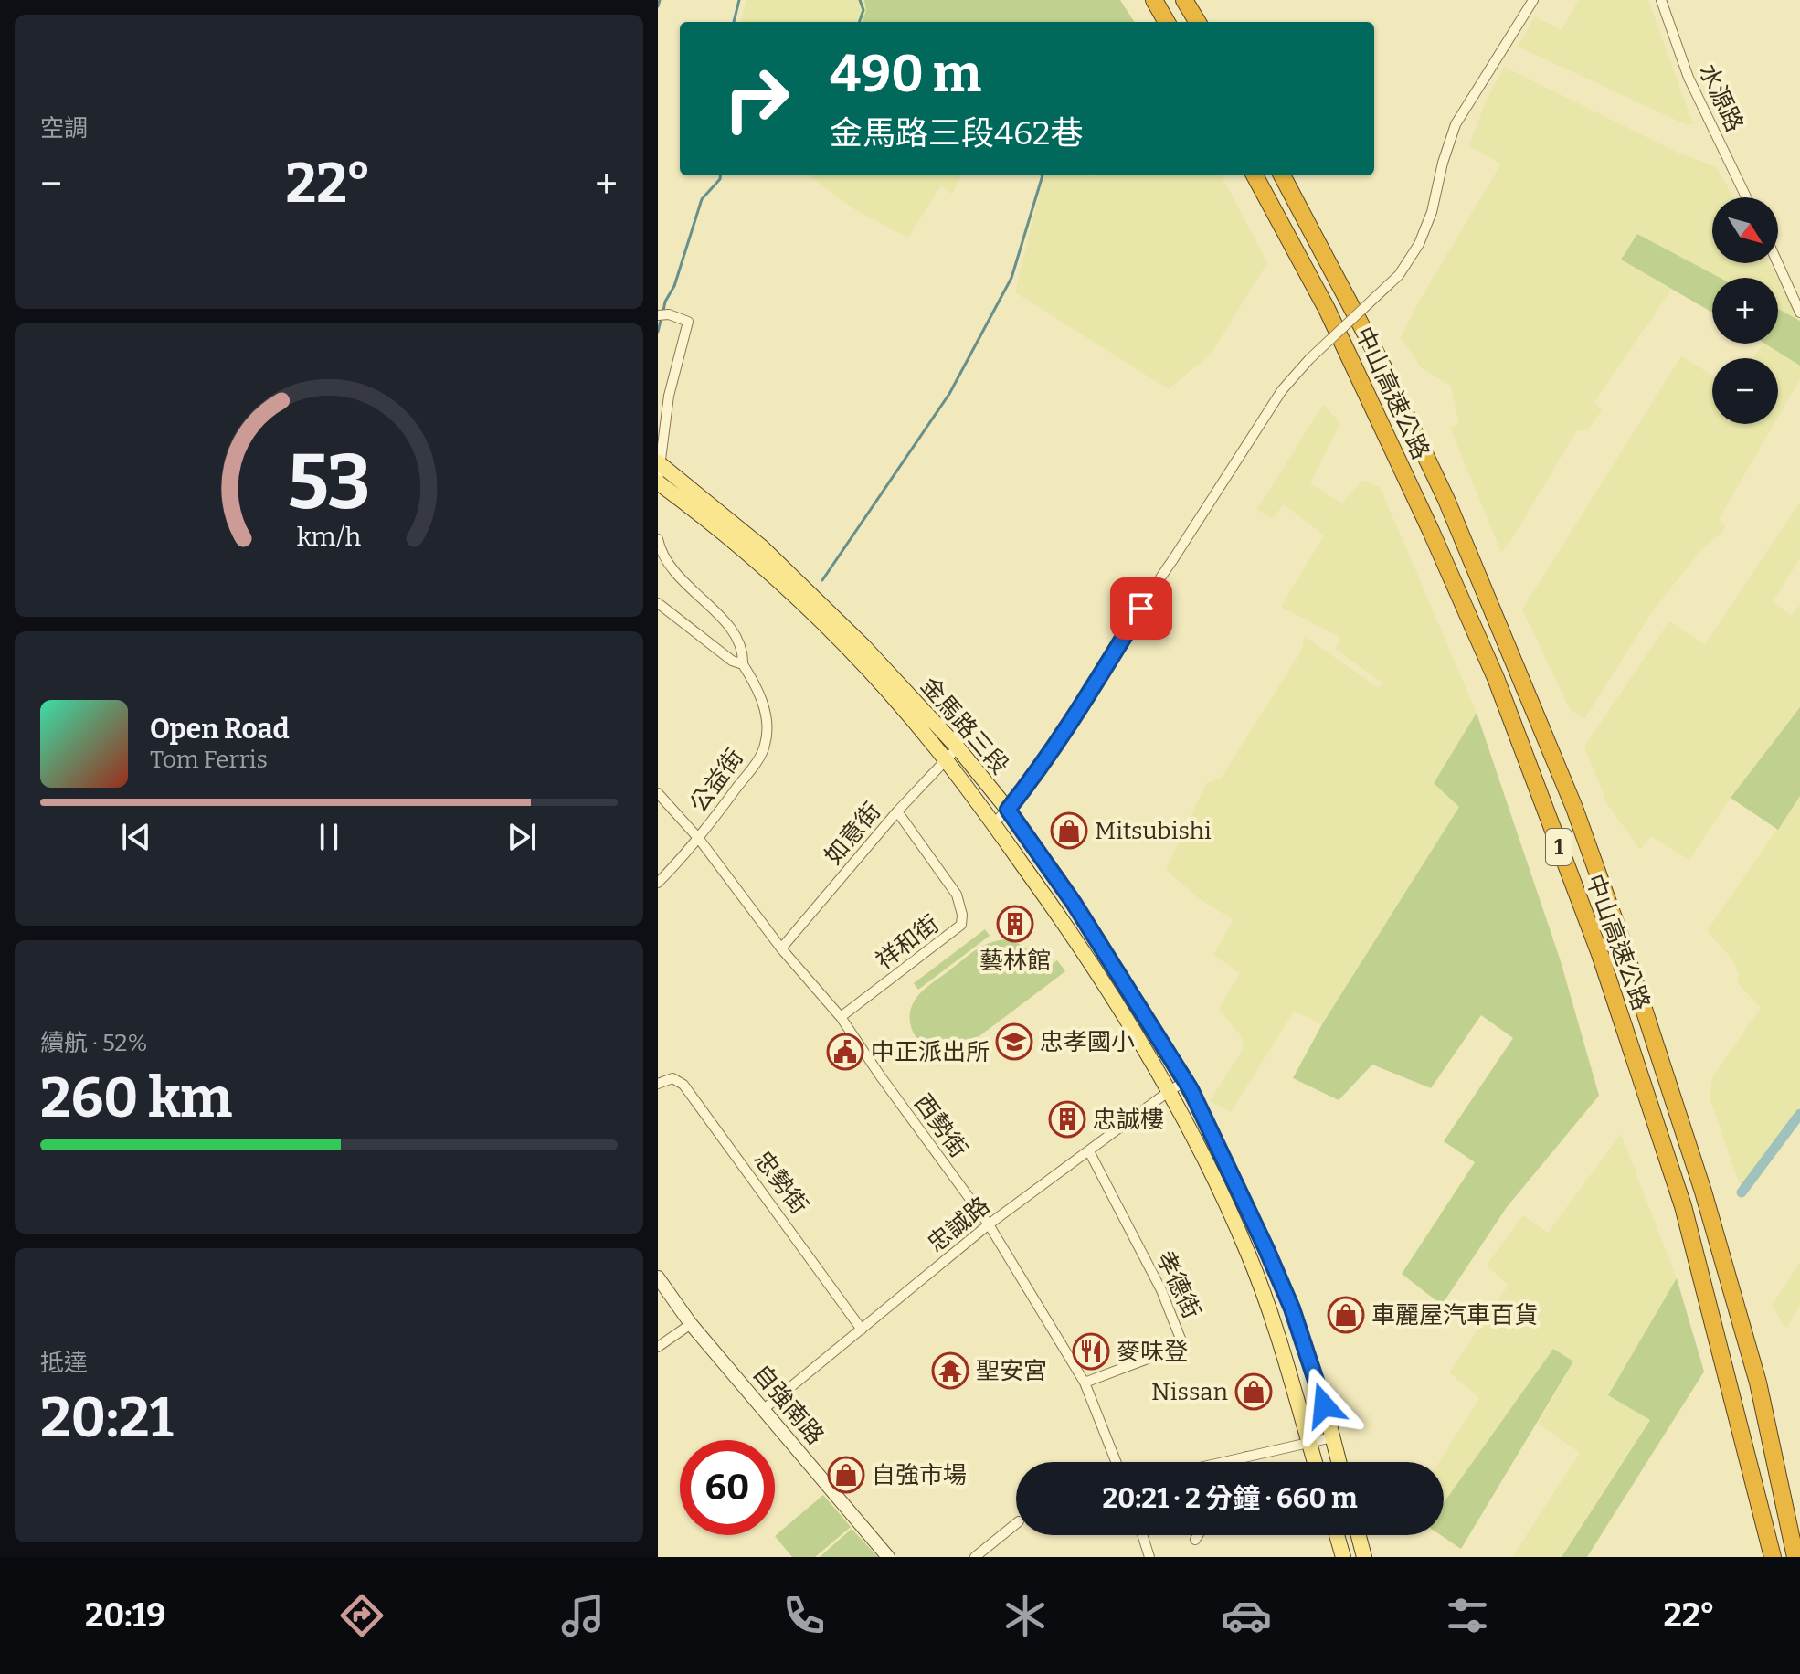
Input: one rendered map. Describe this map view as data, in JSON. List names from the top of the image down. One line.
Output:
{"streets":{"highway":["中山高速公路","1"],"main road":["金馬路三段"],"street":["水源路","公益街","如意街","祥和街","西勢街","忠勢街","忠誠路","孝德街","自強南路"]},"crossings":[["金馬路三段","如意街"],["金馬路三段","忠誠路"],["公益街","西勢街"],["如意街","祥和街"],["如意街","西勢街"],["祥和街","西勢街"],["西勢街","忠誠路"],["西勢街","孝德街"],["忠勢街","忠誠路"],["忠誠路","孝德街"],["忠誠路","自強南路"]],"places":{"shop":["Mitsubishi","車麗屋汽車百貨","Nissan","自強市場"],"building":["藝林館","忠誠樓"],"school or university":["忠孝國小"],"public building":["中正派出所"],"restaurant":["麥味登"],"temple":["聖安宮"]},"north":"bottom right","page":{"tile":["空調",["續航 · 52%","260 km"],["抵達","20:21"]],"turn":["490 m","金馬路三段462巷"],"heat":["−","22°","+"],"map_buttons":["+","−"],"song":["Open Road","Tom Ferris"],"limit":"60","trip":"20:21 · 2 分鐘 · 660 m","tabs":["20:19","22°"],"gauge":["53","km/h"]}}
